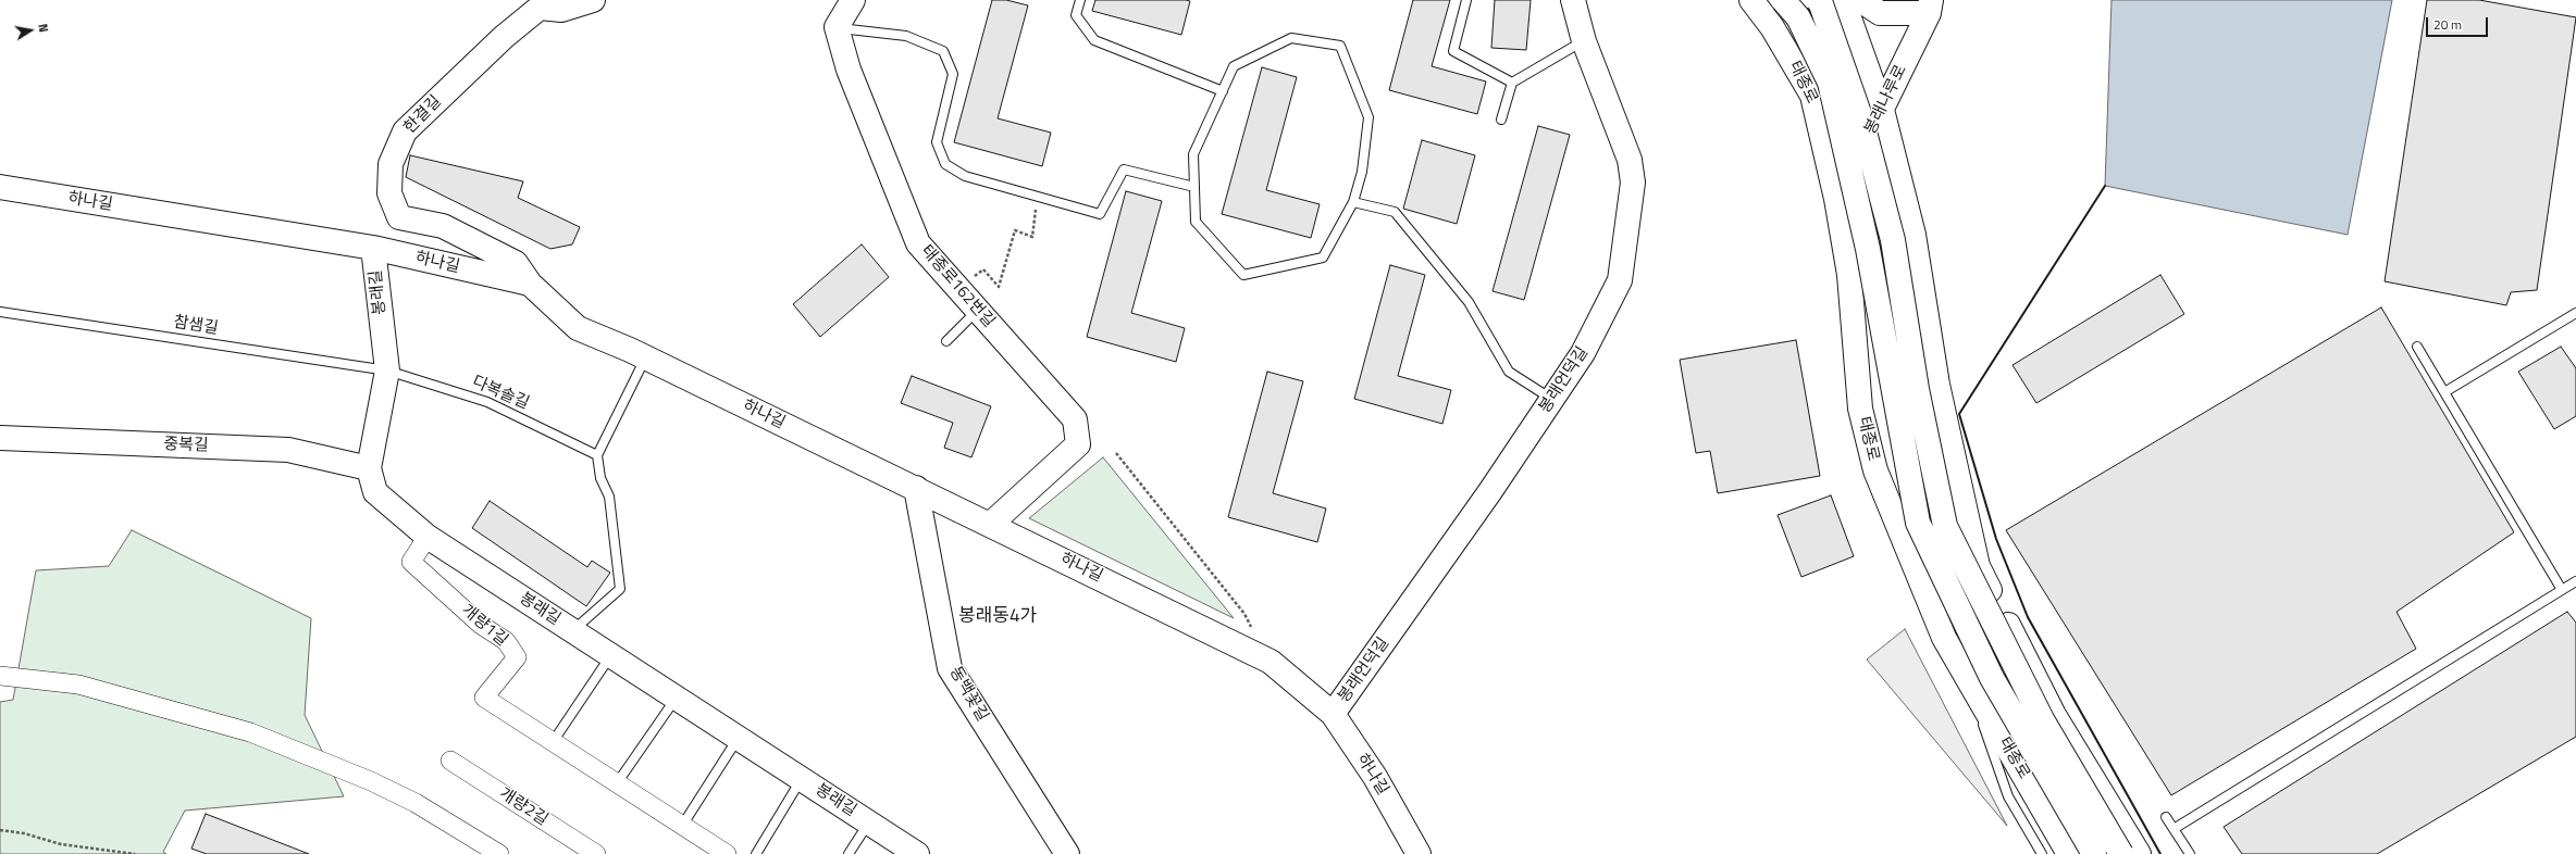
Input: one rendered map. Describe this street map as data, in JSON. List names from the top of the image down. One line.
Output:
{"streets":{"main road":["태종로","봉래나루로","한결길","하나길","태종로162번길","봉래길","봉래언덕길","중복길","동백꽃길"],"street":["개량1길","개량2길"],"lane":["참샘길","다복솔길"]},"crossings":[["태종로","봉래나루로"],["한결길","하나길"],["하나길","태종로162번길"],["하나길","봉래길"],["하나길","봉래언덕길"],["하나길","동백꽃길"],["봉래길","참샘길"],["봉래길","다복솔길"],["봉래길","중복길"],["봉래길","개량1길"],["참샘길","다복솔길"]],"districts":["봉래동4가"],"scale_bar":"20 m","north":"right"}
